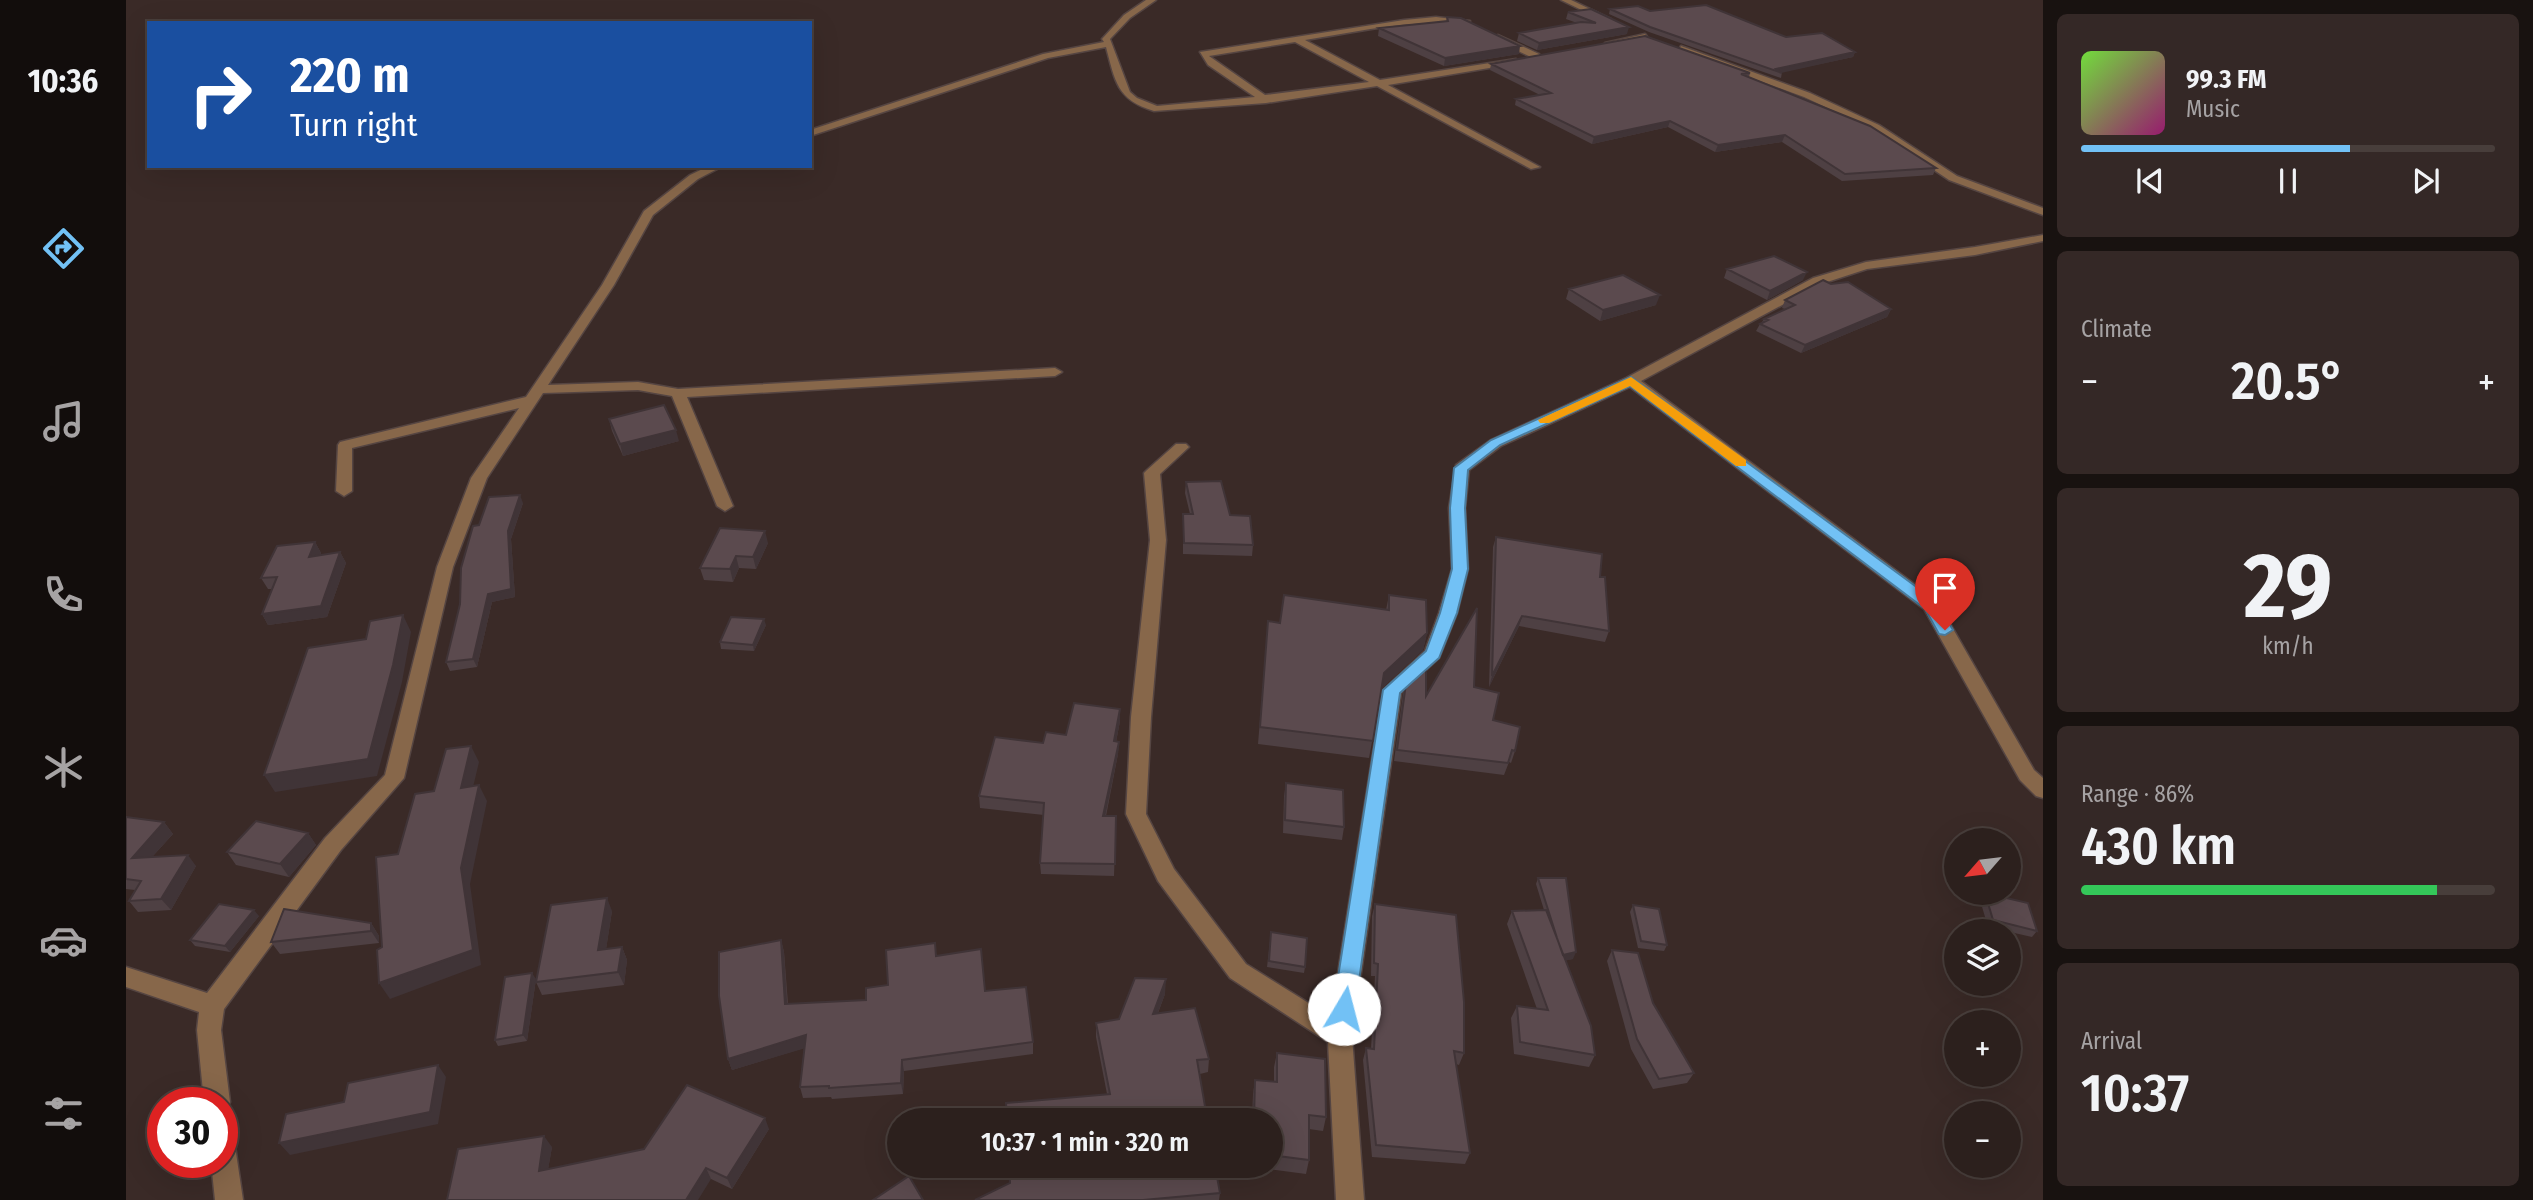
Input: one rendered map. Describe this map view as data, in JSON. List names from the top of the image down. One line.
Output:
{"north":"bottom left","page":{"tabs":"10:36","turn":["220 m","Turn right"],"song":["99.3 FM","Music"],"tile":["Climate",["29","km/h"],["Range · 86%","430 km"],["Arrival","10:37"]],"heat":["−","20.5°","+"],"map_buttons":["+","−"],"limit":"30","trip":"10:37 · 1 min · 320 m"}}
